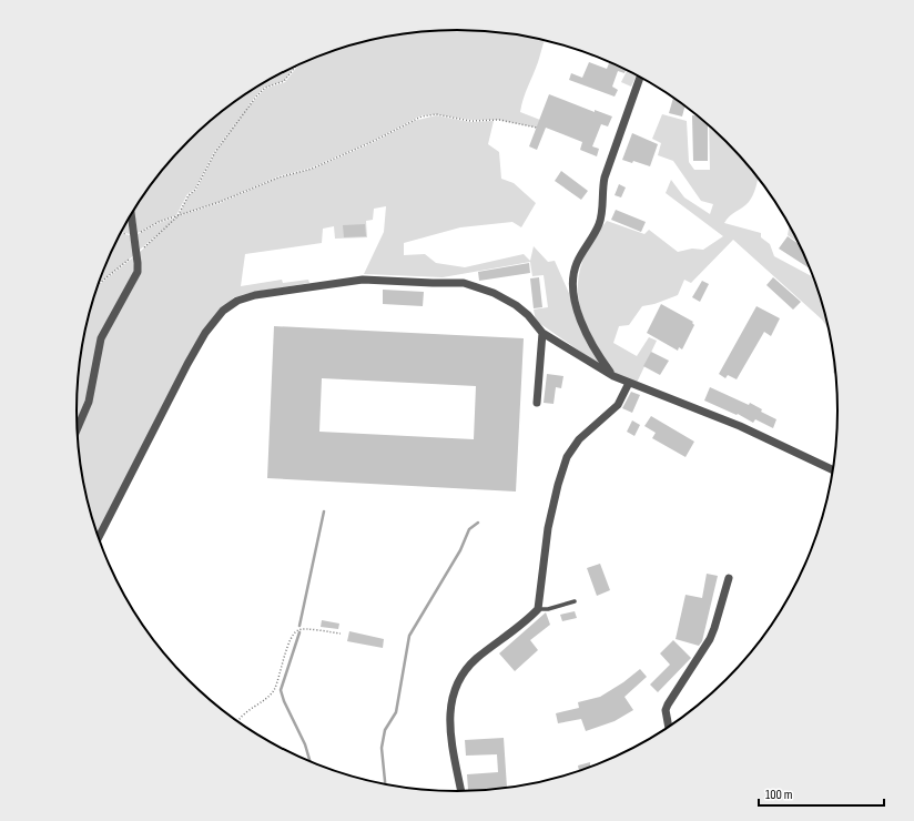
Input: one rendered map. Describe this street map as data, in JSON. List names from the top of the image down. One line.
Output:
{"scale_bar":"100 m"}
